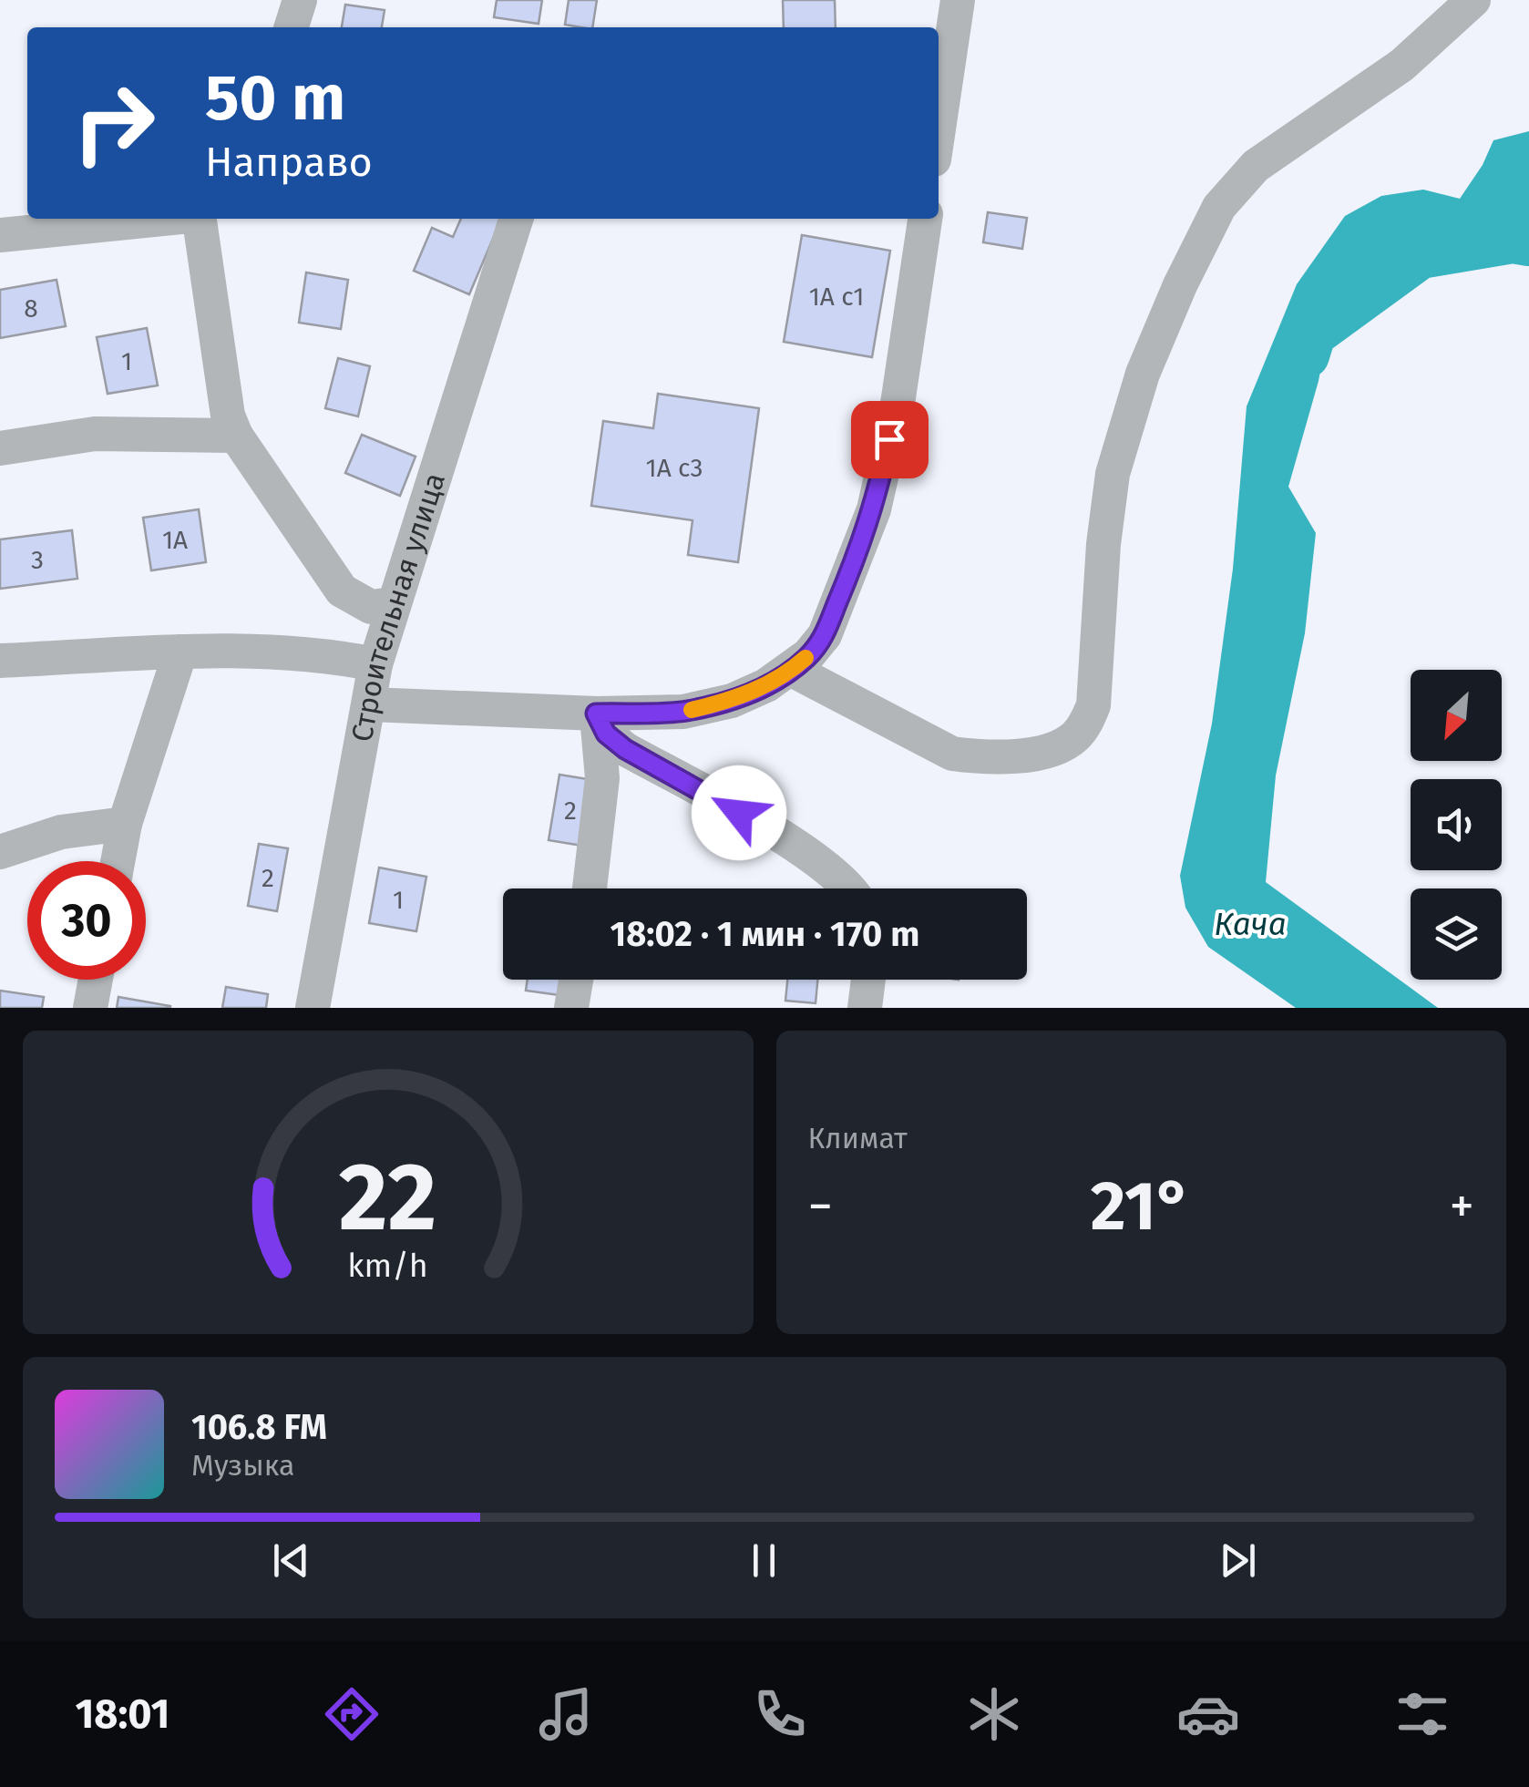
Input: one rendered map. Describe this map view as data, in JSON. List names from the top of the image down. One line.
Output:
{"streets":{"street":["Строительная улица"]},"water":["Кача"],"house_numbers":["1А с1","8","1","1А с3","1А","3","2","2","1"],"north":"bottom left","page":{"turn":["50 m","Направо"],"limit":"30","trip":"18:02 · 1 мин · 170 m","tile":"Климат","heat":["−","21°","+"],"song":["106.8 FM","Музыка"],"tabs":"18:01","gauge":["22","km/h"]}}
